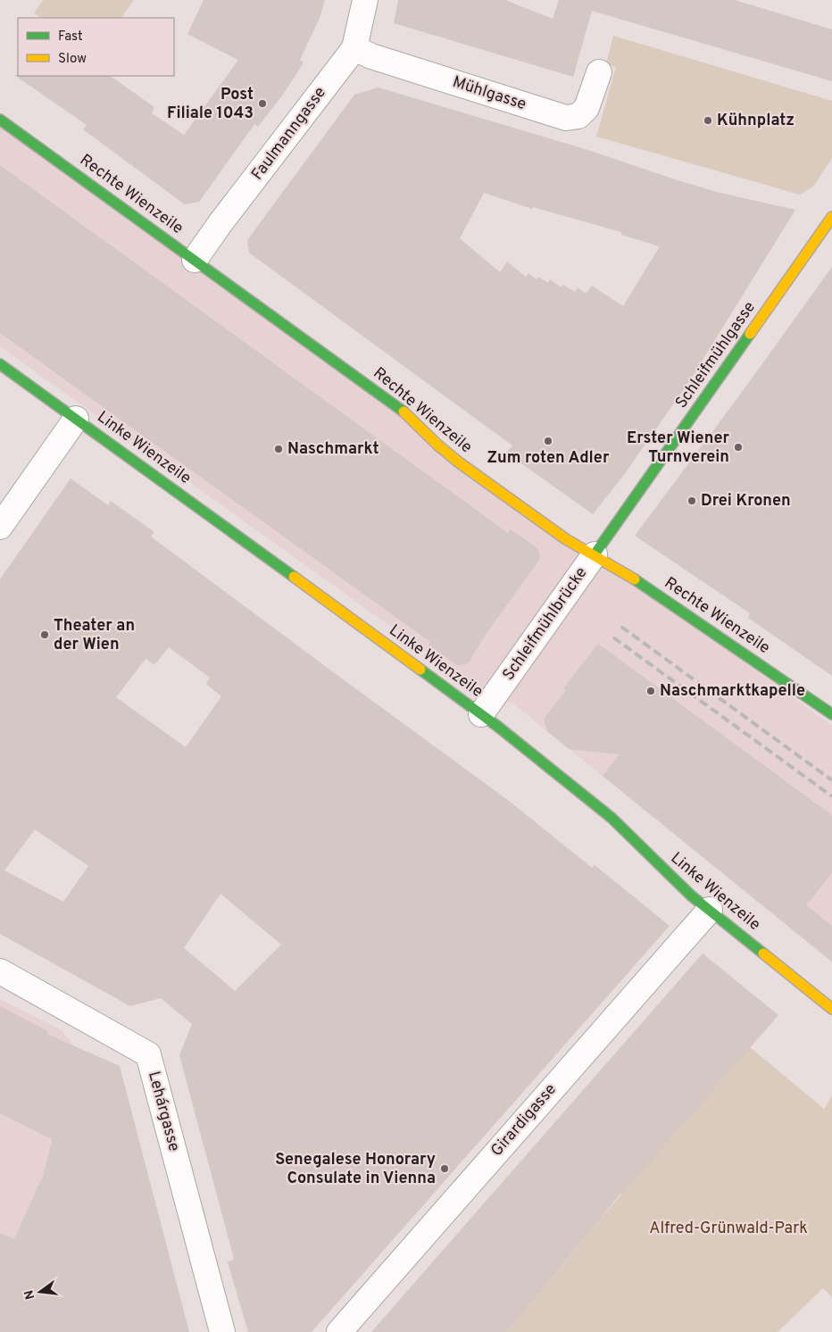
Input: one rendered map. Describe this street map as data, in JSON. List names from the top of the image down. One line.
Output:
{"streets":{"main road":["Rechte Wienzeile","Schleifmühlgasse","Linke Wienzeile"],"street":["Mühlgasse","Faulmanngasse","Schleifmühlbrücke","Lehárgasse","Girardigasse"]},"crossings":[["Mühlgasse","Faulmanngasse"],["Faulmanngasse","Rechte Wienzeile"],["Rechte Wienzeile","Schleifmühlgasse"],["Rechte Wienzeile","Schleifmühlbrücke"],["Schleifmühlgasse","Schleifmühlbrücke"],["Linke Wienzeile","Schleifmühlbrücke"],["Linke Wienzeile","Girardigasse"]],"parks":["Alfred-Grünwald-Park"],"places":["Post Filiale 1043","Kühnplatz","Zum roten Adler","Erster Wiener Turnverein","Naschmarkt","Drei Kronen","Theater an der Wien","Naschmarktkapelle","Senegalese Honorary Consulate in Vienna"],"legend":["Fast","Slow"],"north":"left"}
